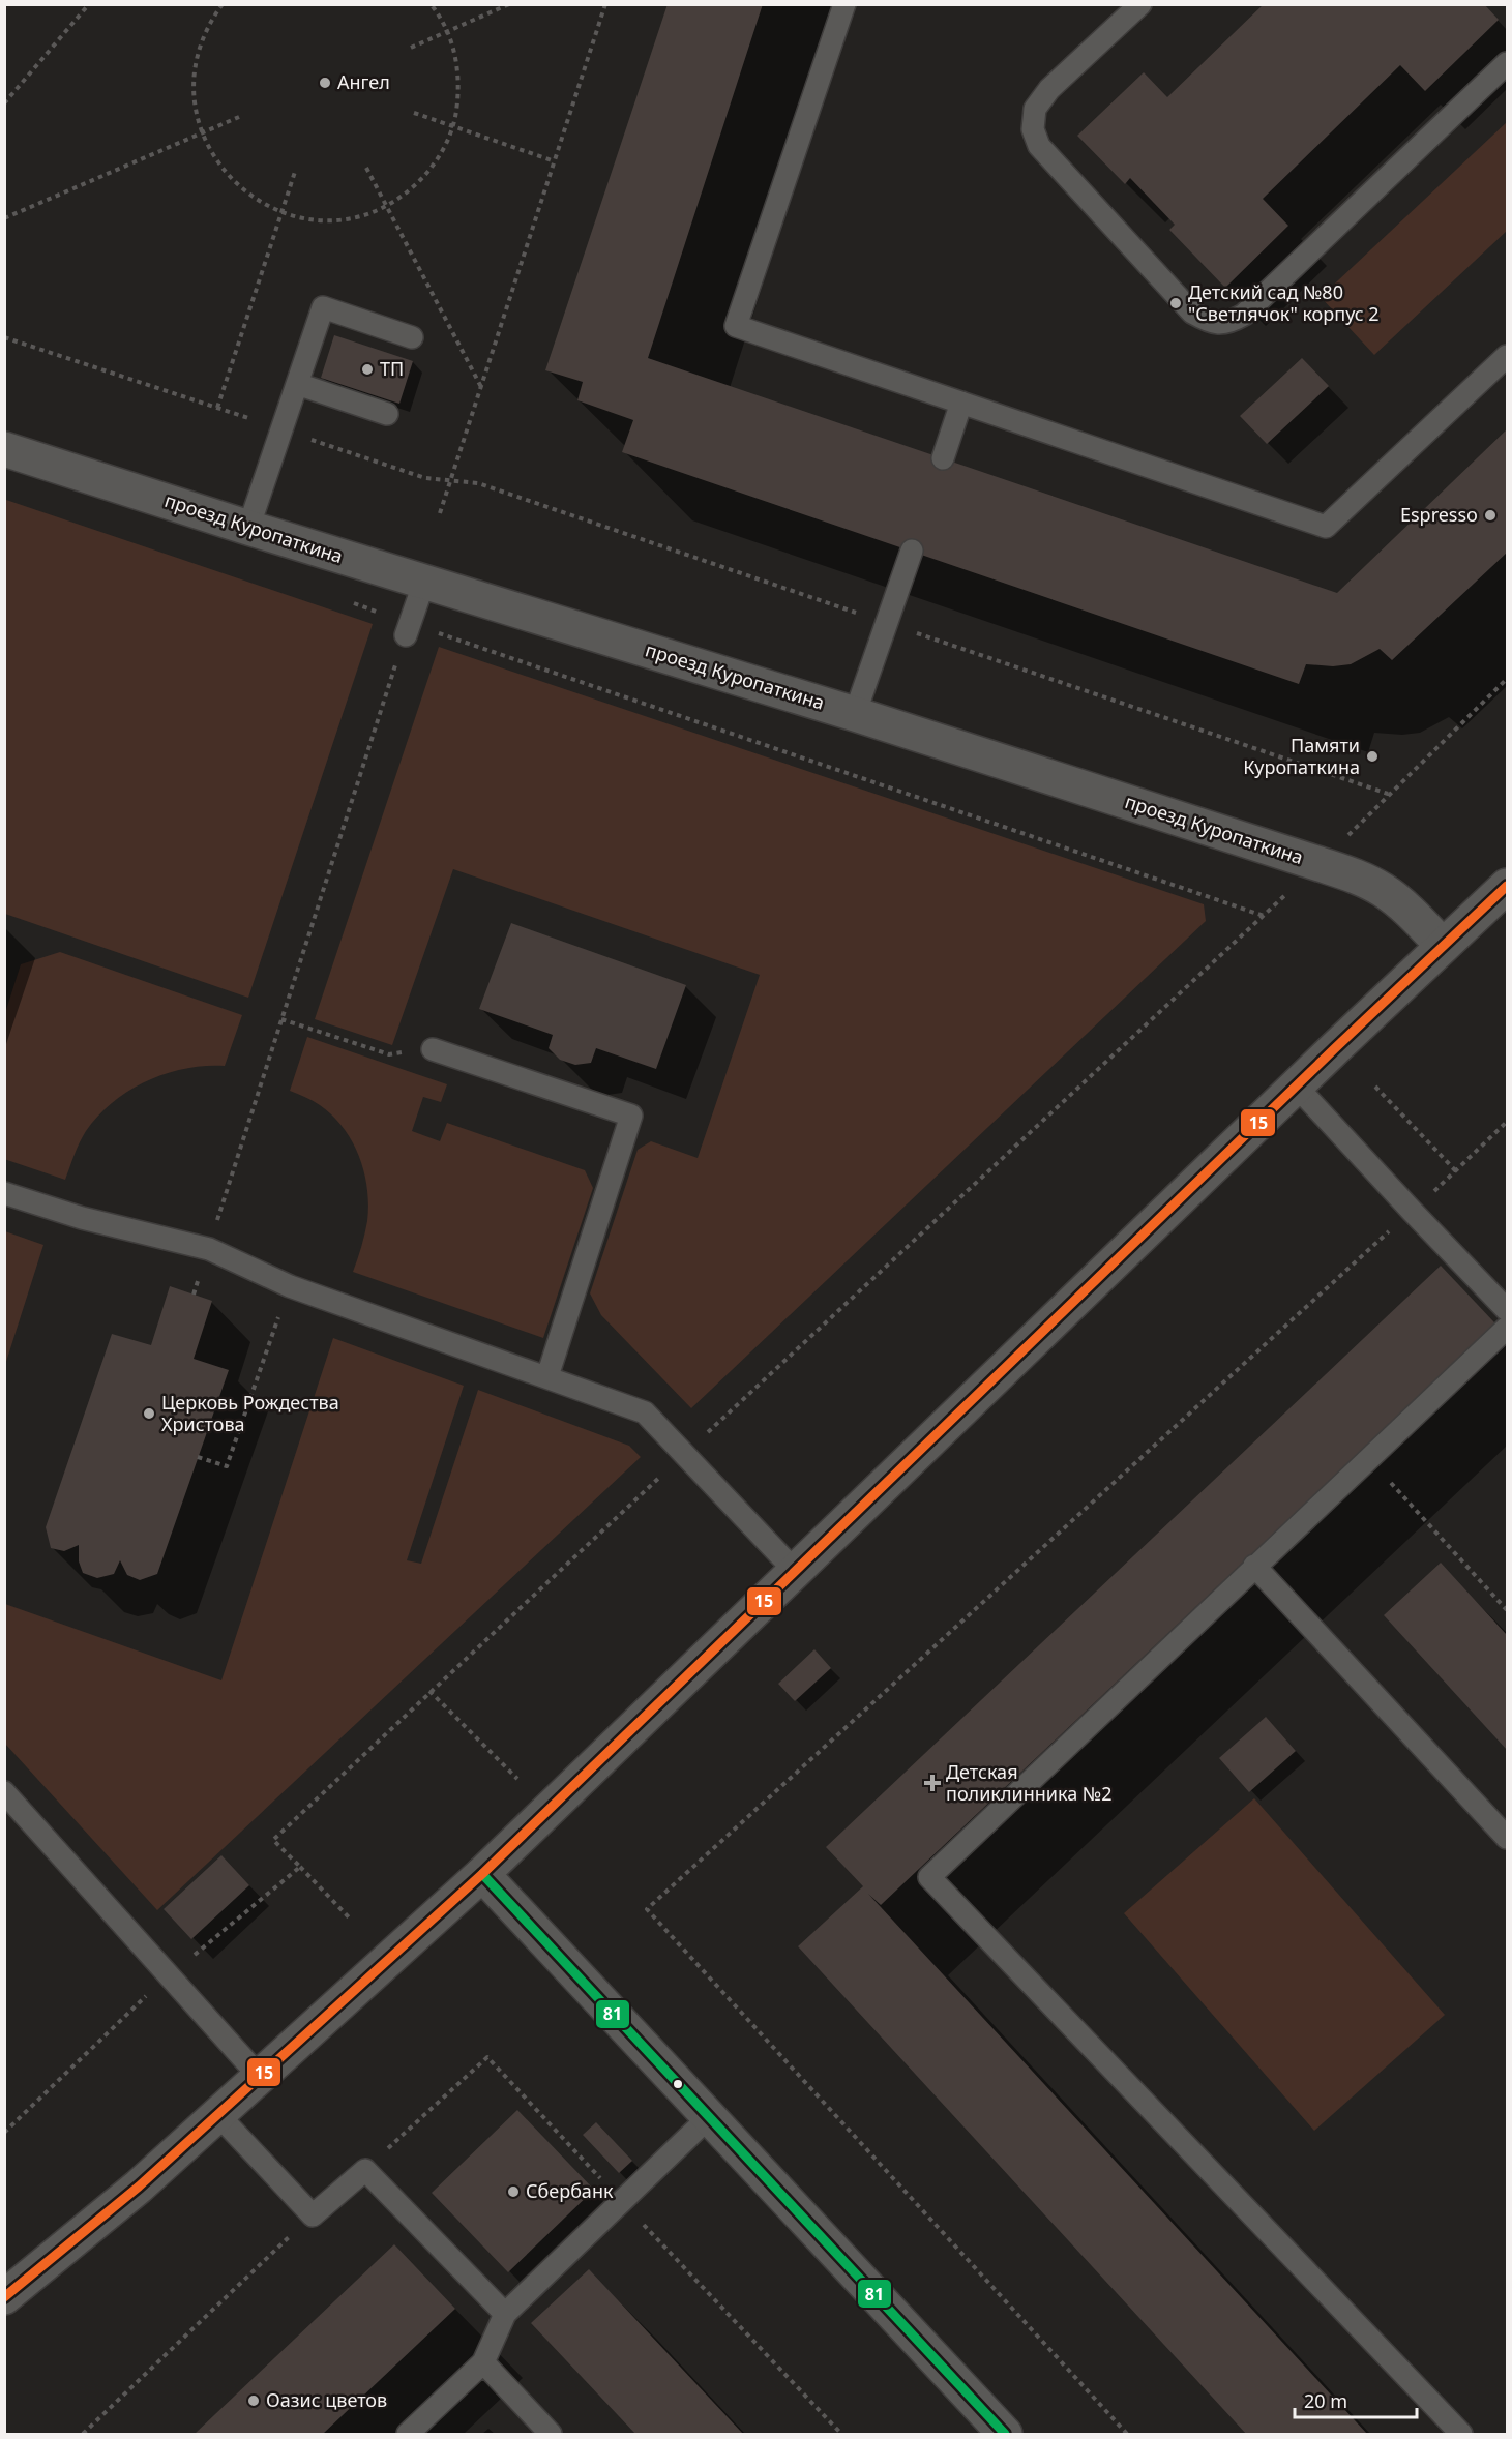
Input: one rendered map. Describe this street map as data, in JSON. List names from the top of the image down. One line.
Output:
{"streets":{"street":["проезд Куропаткина"]},"places":{"other":["Ангел","Детский сад №80 \"Светлячок\" корпус 2","ТП","Espresso","Памяти Куропаткина","Церковь Рождества Христова","Сбербанк","Оазис цветов"],"health":["Детская поликлинника №2"]},"lines":["transit line 15","transit line 81"],"scale_bar":"20 m"}
